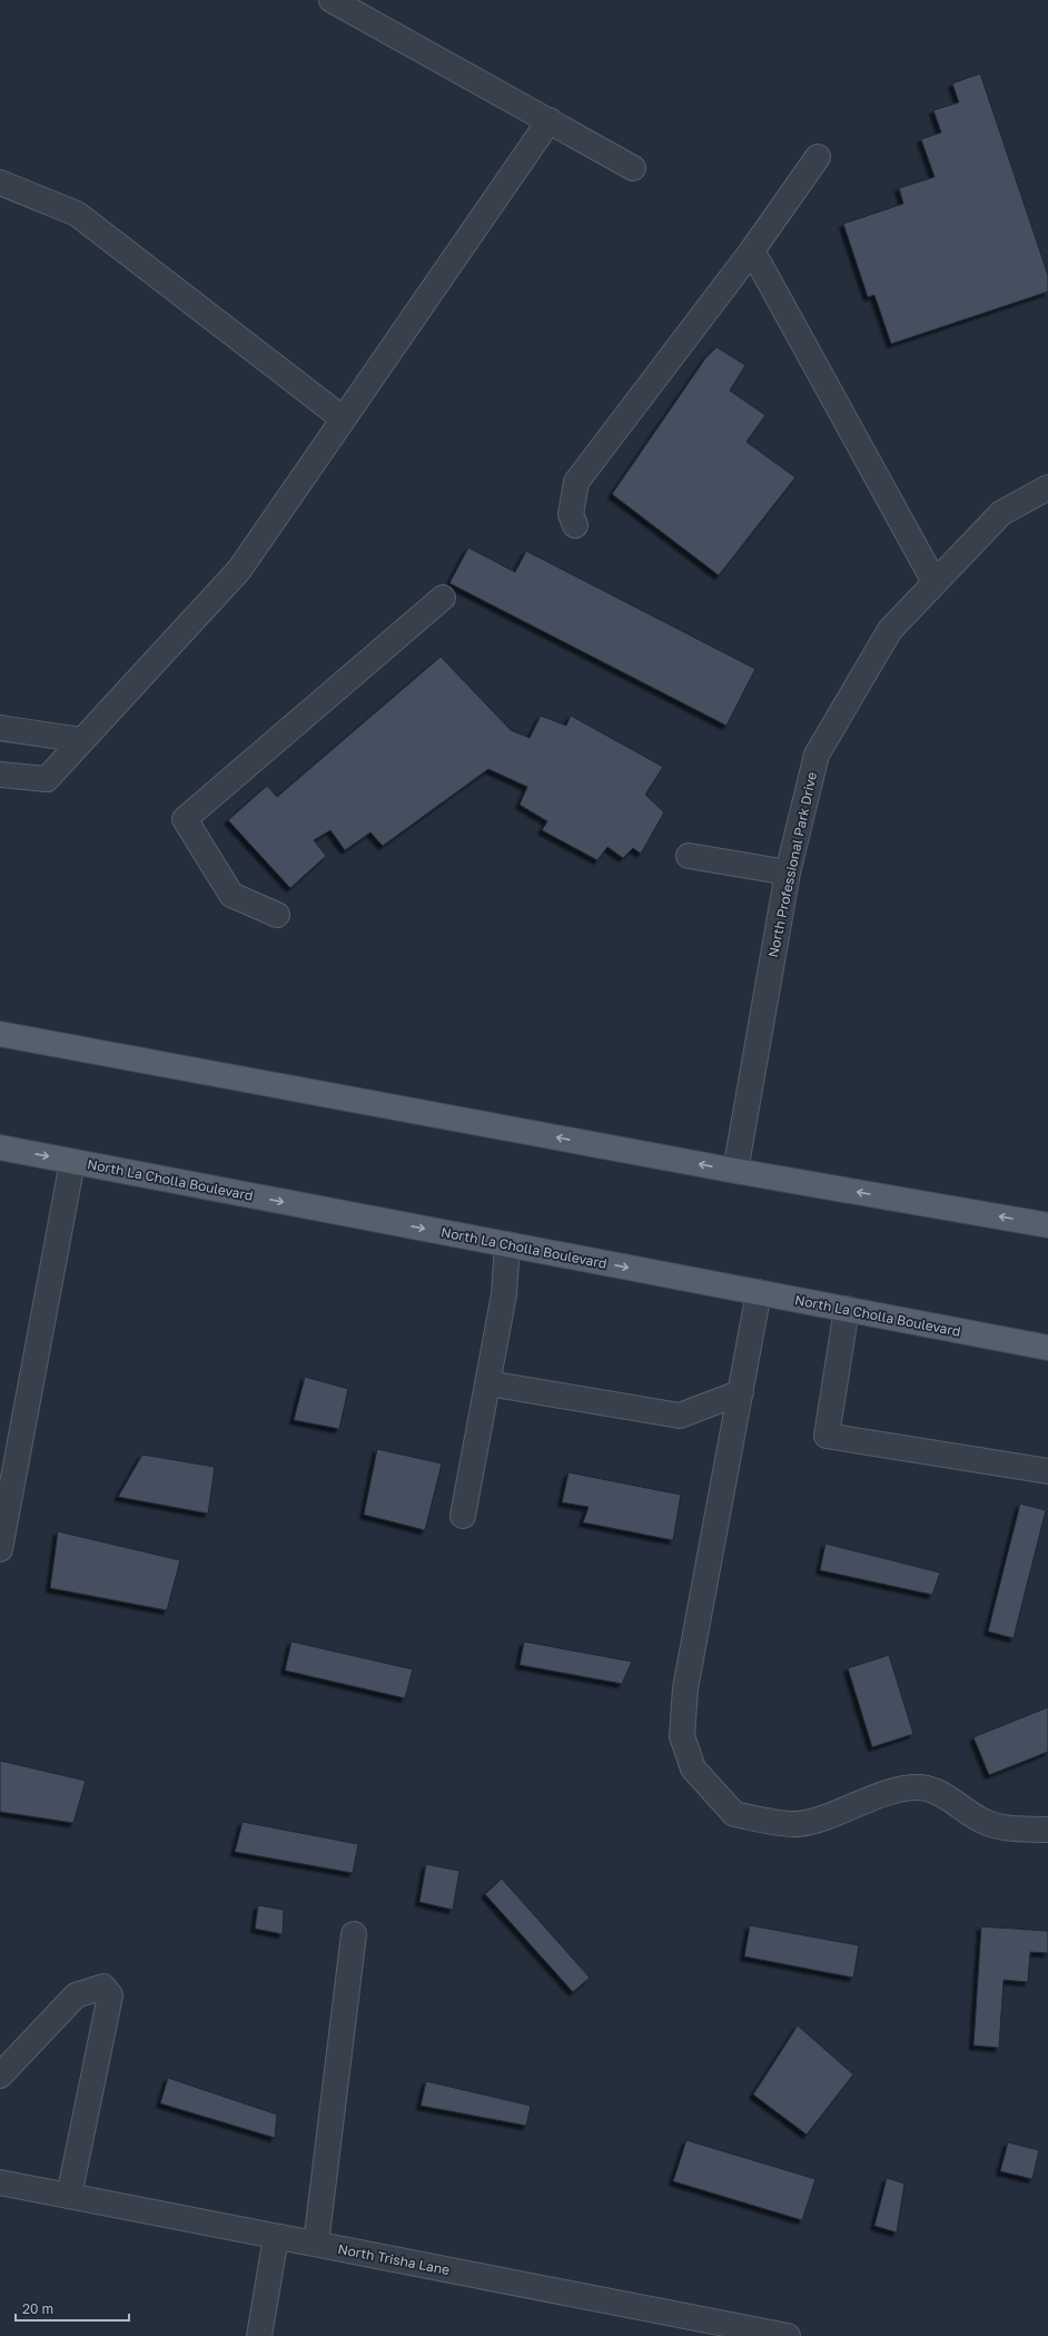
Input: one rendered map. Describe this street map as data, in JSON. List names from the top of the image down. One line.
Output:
{"streets":{"main road":["North La Cholla Boulevard"],"street":["North Professional Park Drive","North Trisha Lane"]},"scale_bar":"20 m"}
